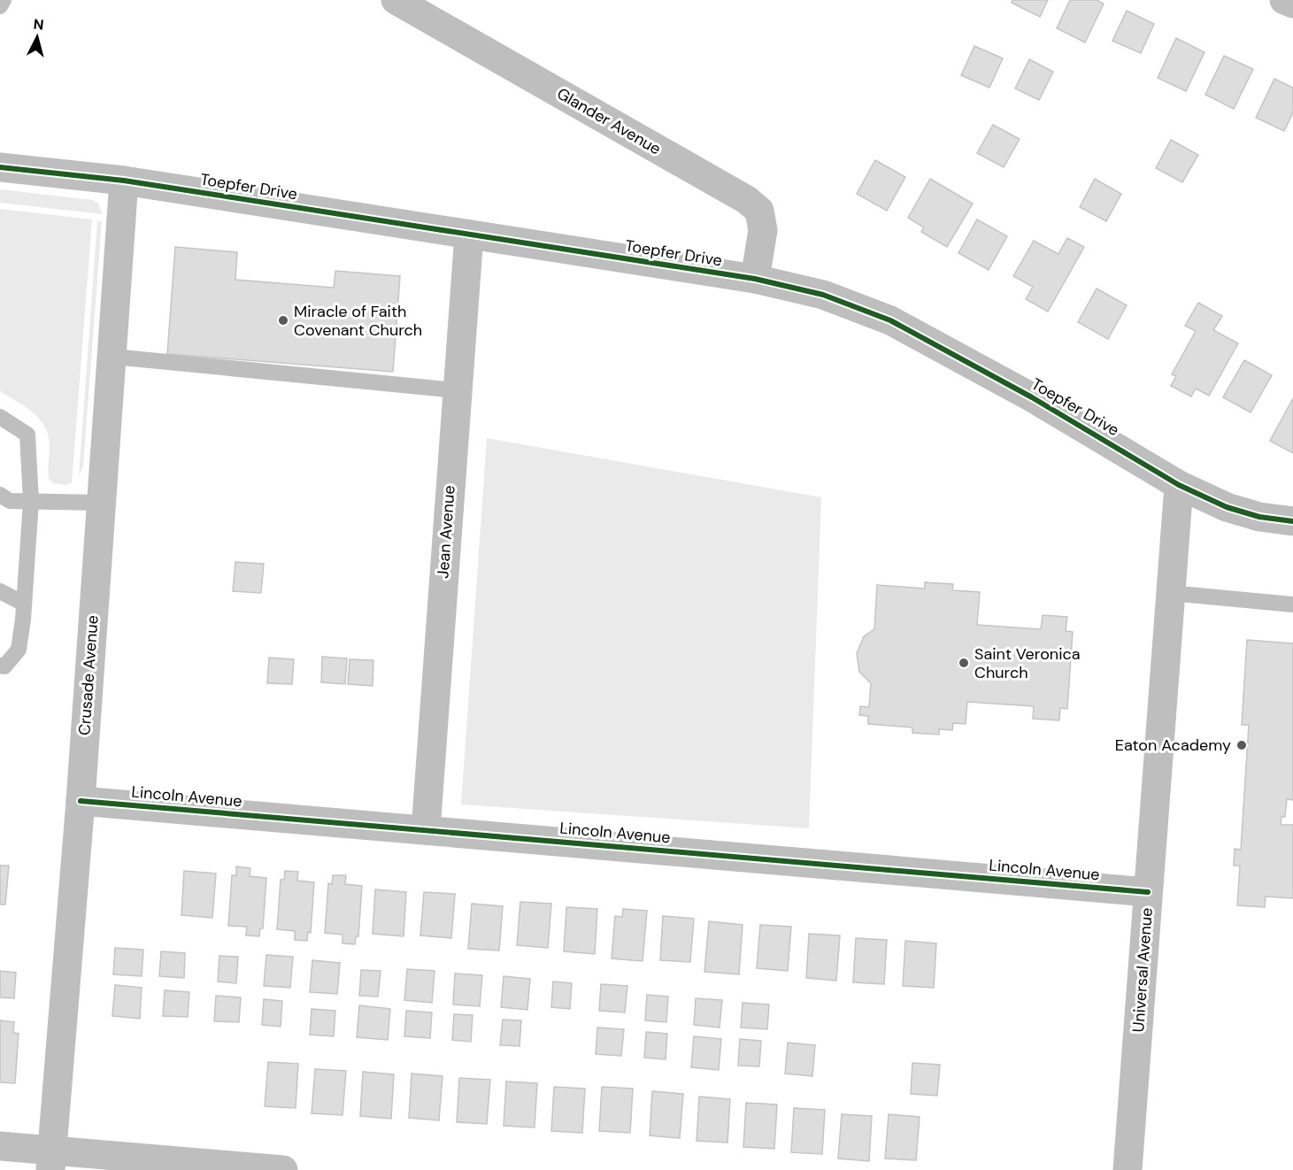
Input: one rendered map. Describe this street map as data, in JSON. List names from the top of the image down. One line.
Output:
{"streets":{"street":["Glander Avenue","Toepfer Drive","Jean Avenue","Crusade Avenue","Lincoln Avenue","Universal Avenue"]},"crossings":[["Glander Avenue","Toepfer Drive"],["Toepfer Drive","Jean Avenue"],["Toepfer Drive","Crusade Avenue"],["Toepfer Drive","Universal Avenue"],["Jean Avenue","Lincoln Avenue"],["Crusade Avenue","Lincoln Avenue"],["Lincoln Avenue","Universal Avenue"]],"places":["Miracle of Faith Covenant Church","Saint Veronica Church","Eaton Academy"],"north":"top"}
